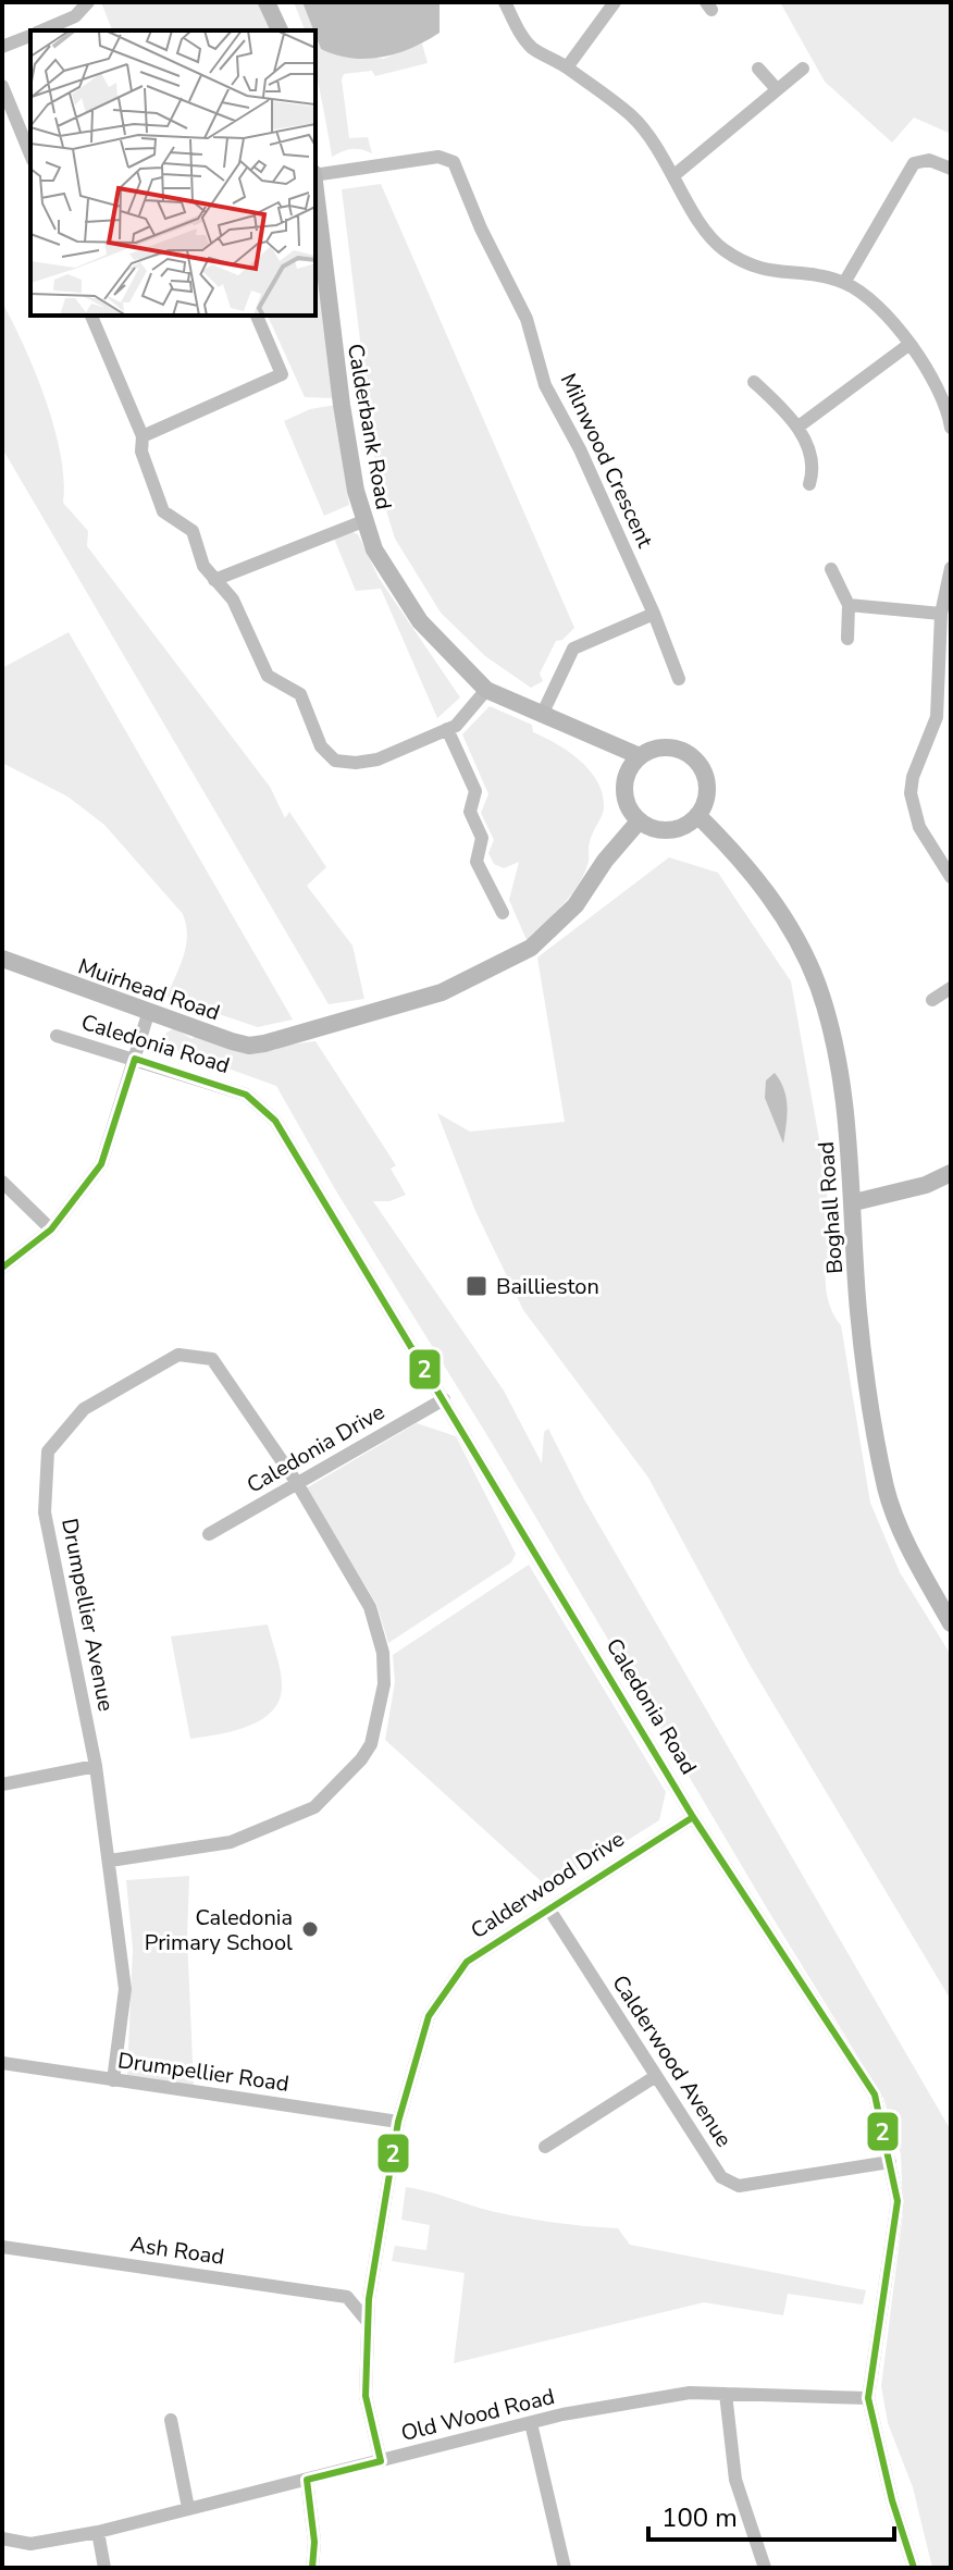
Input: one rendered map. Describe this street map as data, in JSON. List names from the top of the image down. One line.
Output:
{"streets":{"street":["Calderbank Road","Milnwood Crescent","Muirhead Road","Caledonia Road","Boghall Road","Caledonia Drive","Drumpellier Avenue","Calderwood Drive","Calderwood Avenue","Drumpellier Road","Ash Road","Old Wood Road"]},"crossings":[["Calderbank Road","Muirhead Road"],["Calderbank Road","Boghall Road"],["Muirhead Road","Boghall Road"],["Caledonia Road","Caledonia Drive"],["Caledonia Road","Calderwood Drive"],["Caledonia Road","Calderwood Avenue"],["Caledonia Road","Old Wood Road"],["Caledonia Drive","Drumpellier Avenue"],["Drumpellier Avenue","Drumpellier Road"],["Calderwood Drive","Calderwood Avenue"],["Calderwood Drive","Drumpellier Road"],["Calderwood Drive","Old Wood Road"]],"places":{"transit":["Baillieston"],"other":["Caledonia Primary School"]},"lines":["transit line 2"],"scale_bar":"100 m"}
